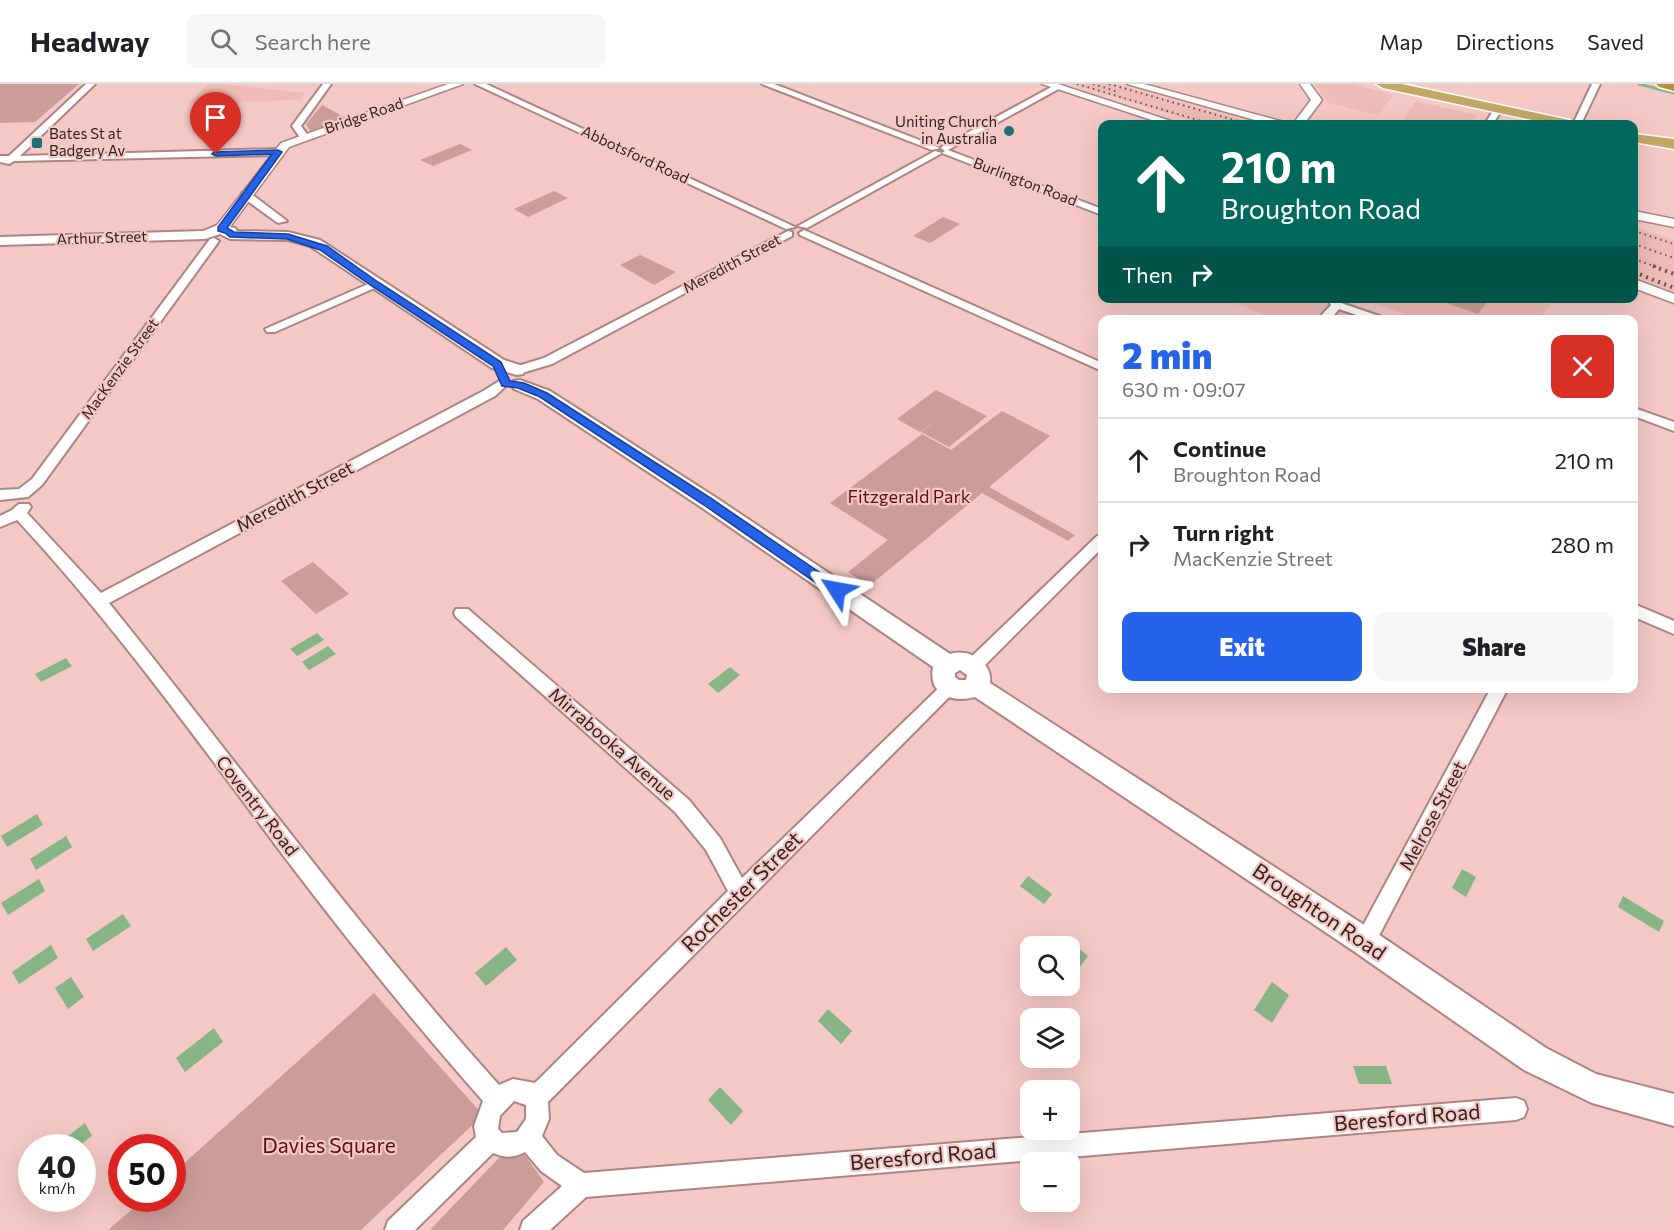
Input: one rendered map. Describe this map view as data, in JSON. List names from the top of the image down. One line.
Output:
{"streets":{"main road":["Arthur Street","Broughton Road"],"street":["Bridge Road","Abbotsford Road","Burlington Road","Meredith Street","MacKenzie Street","Mirrabooka Avenue","Coventry Road","Melrose Street","Rochester Street","Beresford Road"]},"crossings":[["Bridge Road","MacKenzie Street"],["Abbotsford Road","Meredith Street"],["Burlington Road","Meredith Street"],["Arthur Street","MacKenzie Street"],["Meredith Street","Coventry Road"],["Mirrabooka Avenue","Rochester Street"],["Coventry Road","Rochester Street"],["Melrose Street","Broughton Road"],["Rochester Street","Broughton Road"]],"parks":["Fitzgerald Park","Davies Square"],"places":{"other":["Uniting Church in Australia"],"transit":["Bates St at Badgery Av"]},"page":{"header":"Headway","search":"Search here","nav":["Map","Directions","Saved"],"turn":["210 m","Broughton Road"],"then":"Then","heading":["2 min","630 m · 09:07"],"list":[{"name":"Continue","note":"Broughton Road","value":"210 m"},{"name":"Turn right","note":"MacKenzie Street","value":"280 m"}],"buttons":["Exit","Share"],"map_buttons":["+","−"],"speed":"40 km/h","limit":"50"}}
